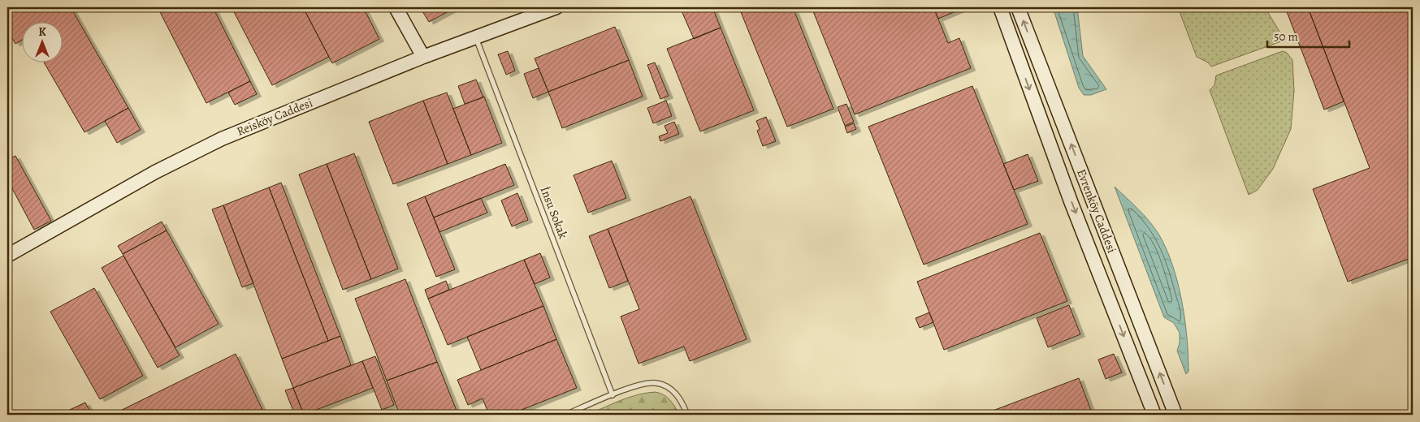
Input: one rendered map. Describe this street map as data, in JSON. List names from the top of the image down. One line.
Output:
{"streets":{"main road":["Reisköy Caddesi","Evrenköy Caddesi"],"lane":["İnsu Sokak"]},"crossings":[["Reisköy Caddesi","İnsu Sokak"]],"scale_bar":"50 m","north":"top"}
